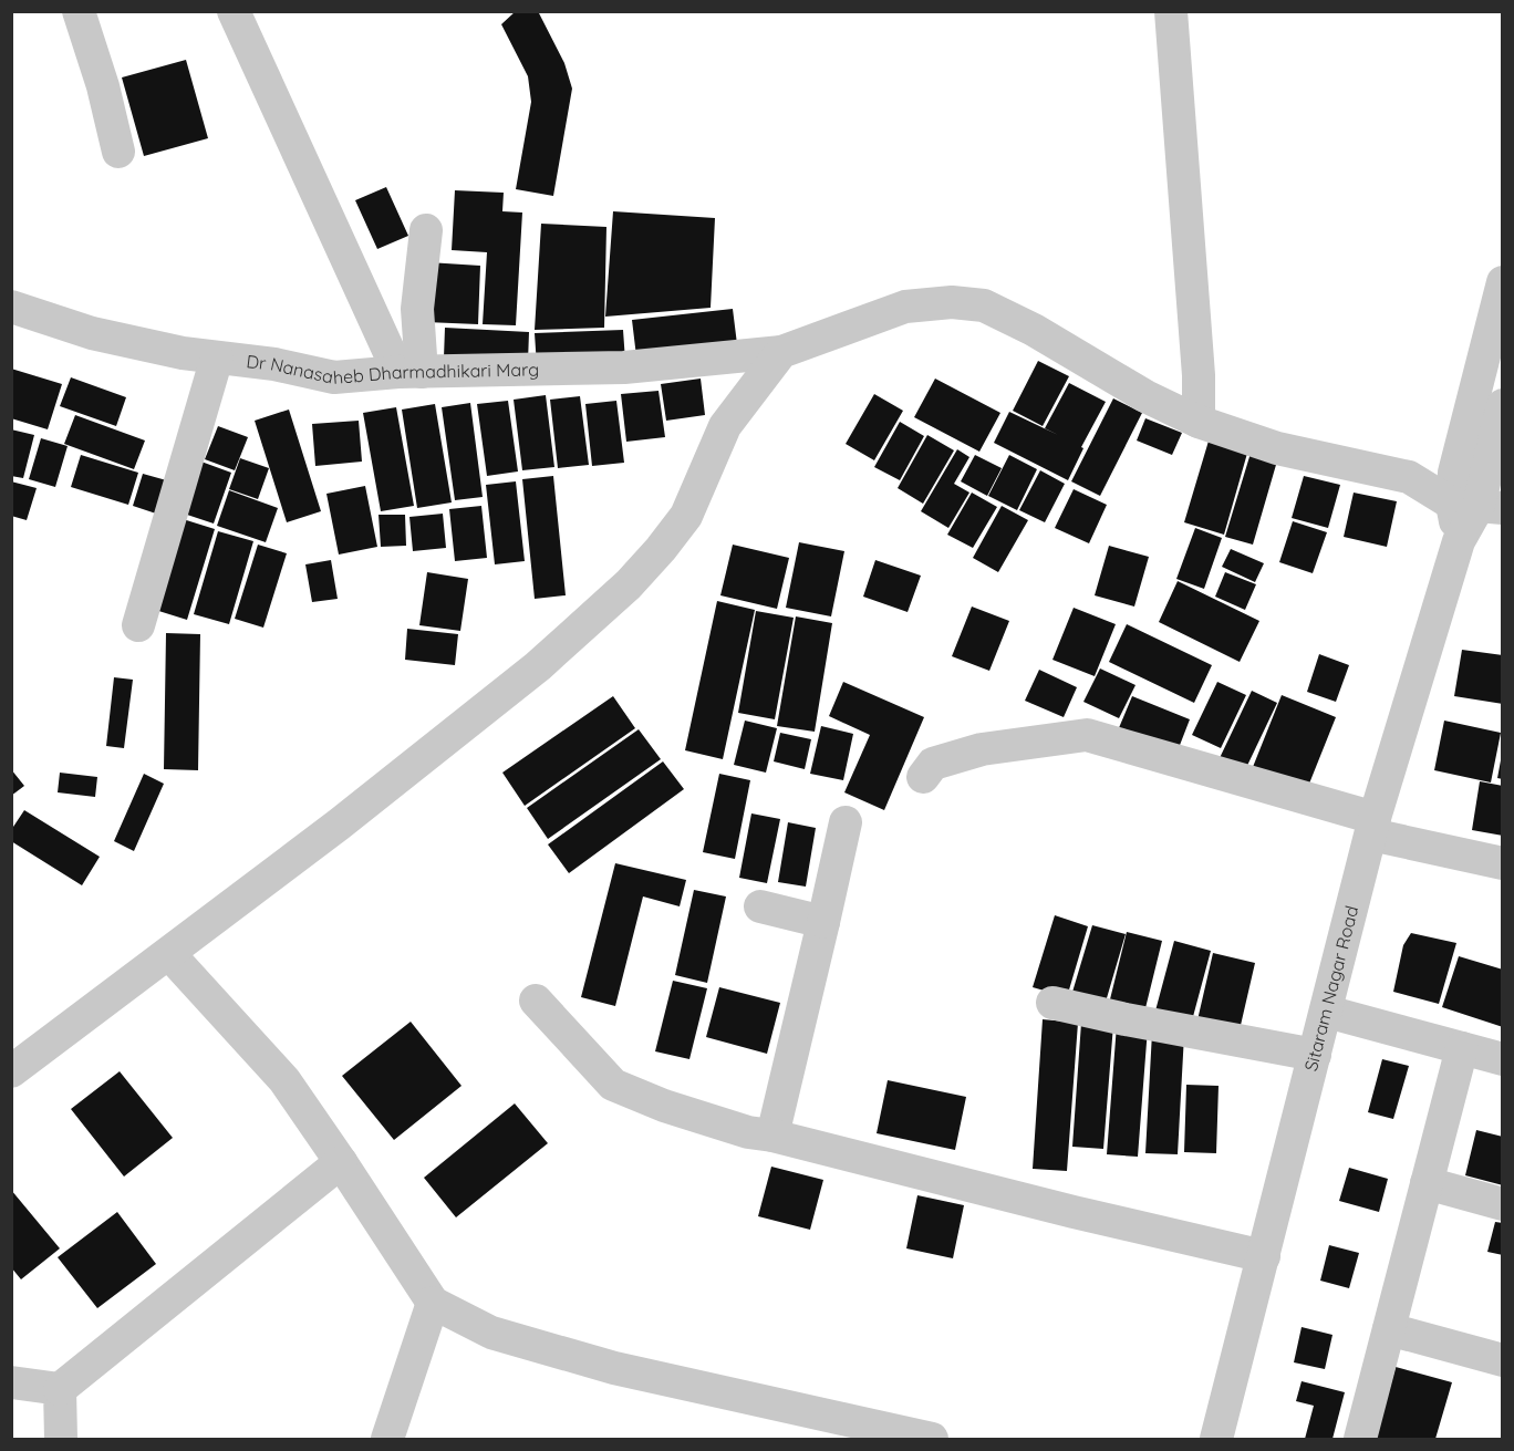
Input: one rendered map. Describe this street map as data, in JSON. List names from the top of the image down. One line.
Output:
{"streets":{"street":["Dr Nanasaheb Dharmadhikari Marg","Sitaram Nagar Road"]},"crossings":[["Dr Nanasaheb Dharmadhikari Marg","Sitaram Nagar Road"]]}
